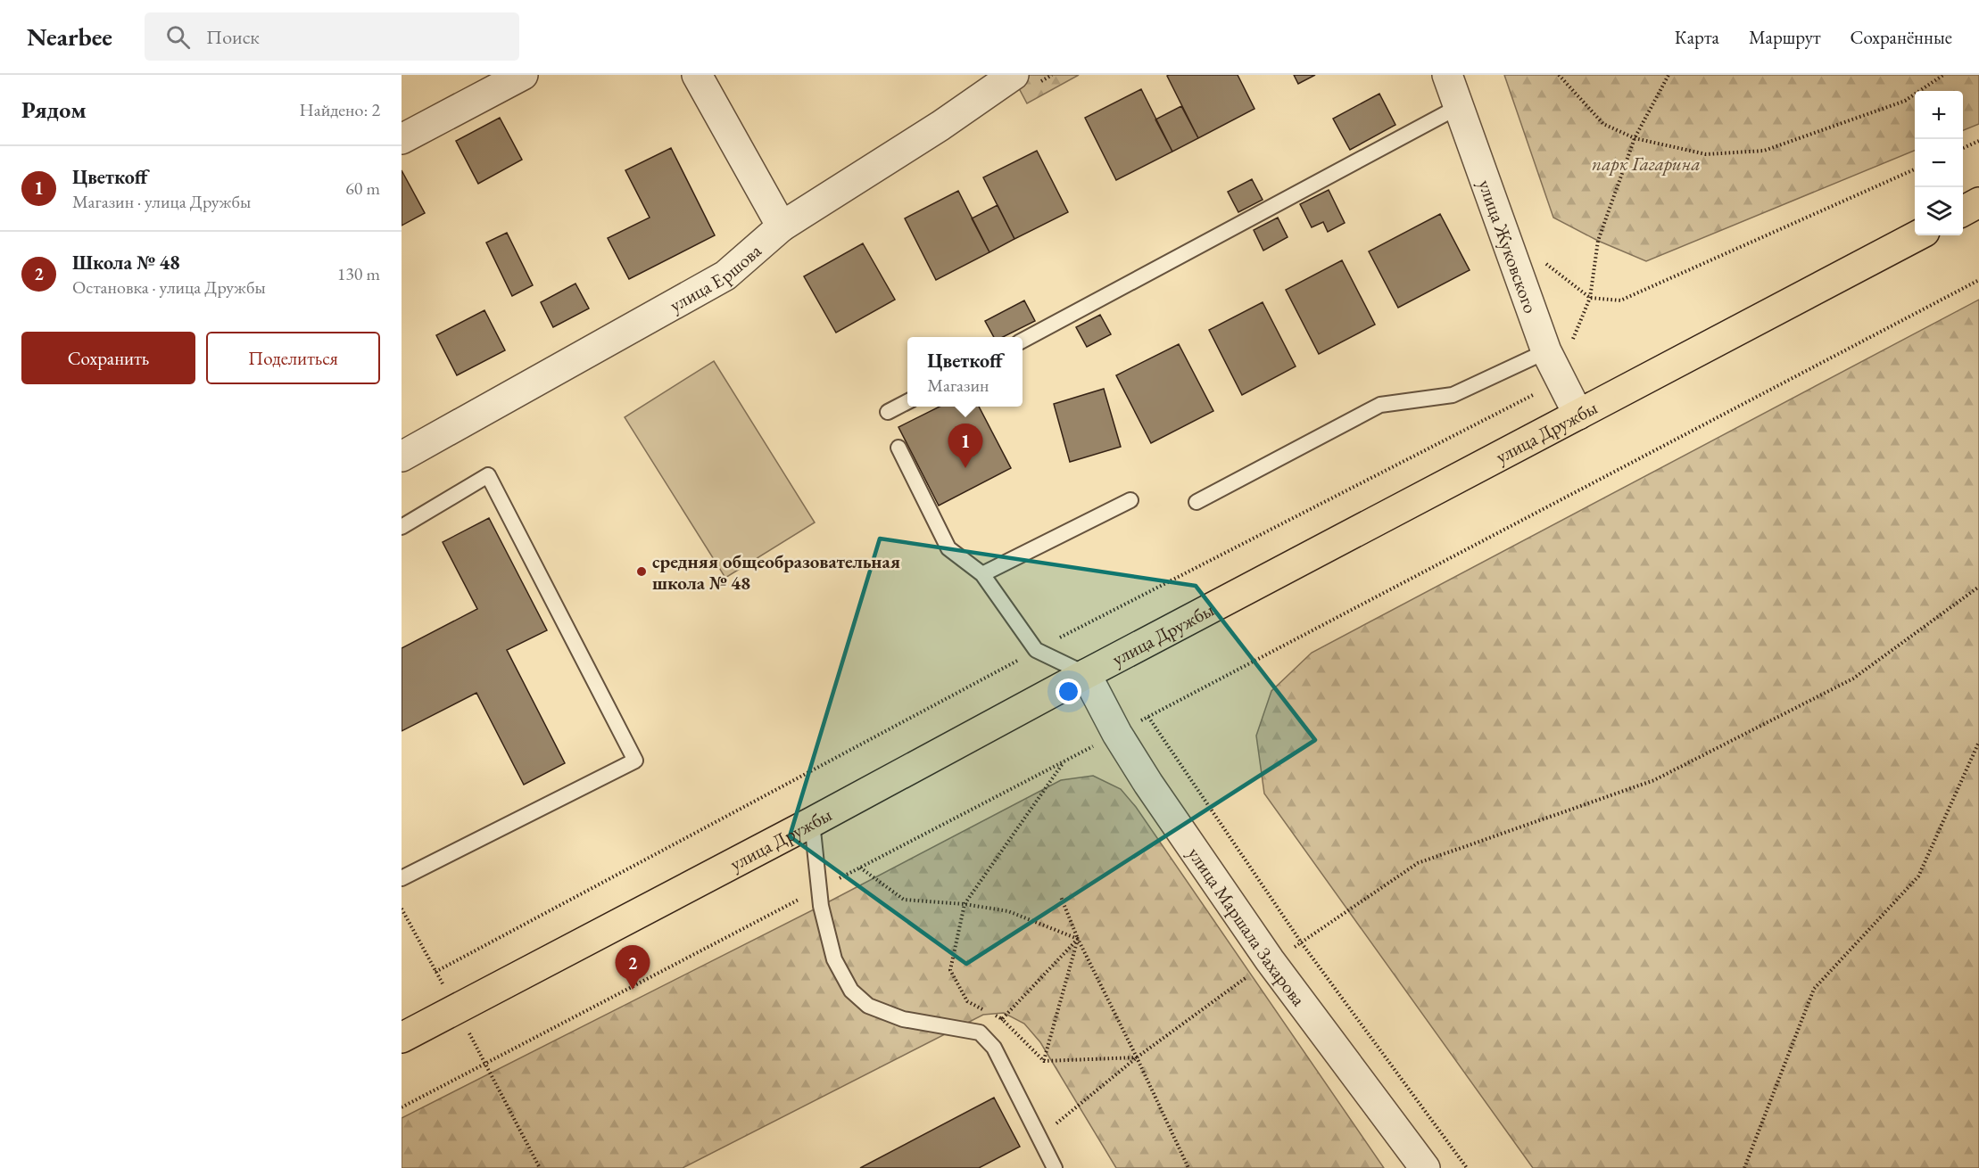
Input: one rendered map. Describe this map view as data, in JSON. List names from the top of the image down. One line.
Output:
{"streets":{"main road":["улица Дружбы"],"street":["улица Жуковского","улица Ершова","улица Маршала Захарова"]},"crossings":[["улица Жуковского","улица Дружбы"],["улица Дружбы","улица Маршала Захарова"]],"parks":["парк Гагарина"],"places":["средняя общеобразовательная школа № 48"],"page":{"header":"Nearbee","search":"Поиск","nav":["Карта","Маршрут","Сохранённые"],"heading":["Рядом","Найдено: 2"],"map_buttons":["+","−"],"list":[{"mark":"1","name":"Цветкоff","note":"Магазин · улица Дружбы","value":"60 m"},{"mark":"2","name":"Школа № 48","note":"Остановка · улица Дружбы","value":"130 m"}],"buttons":["Сохранить","Поделиться"],"popup":["Цветкоff","Магазин"],"pins":["1","2"]}}
